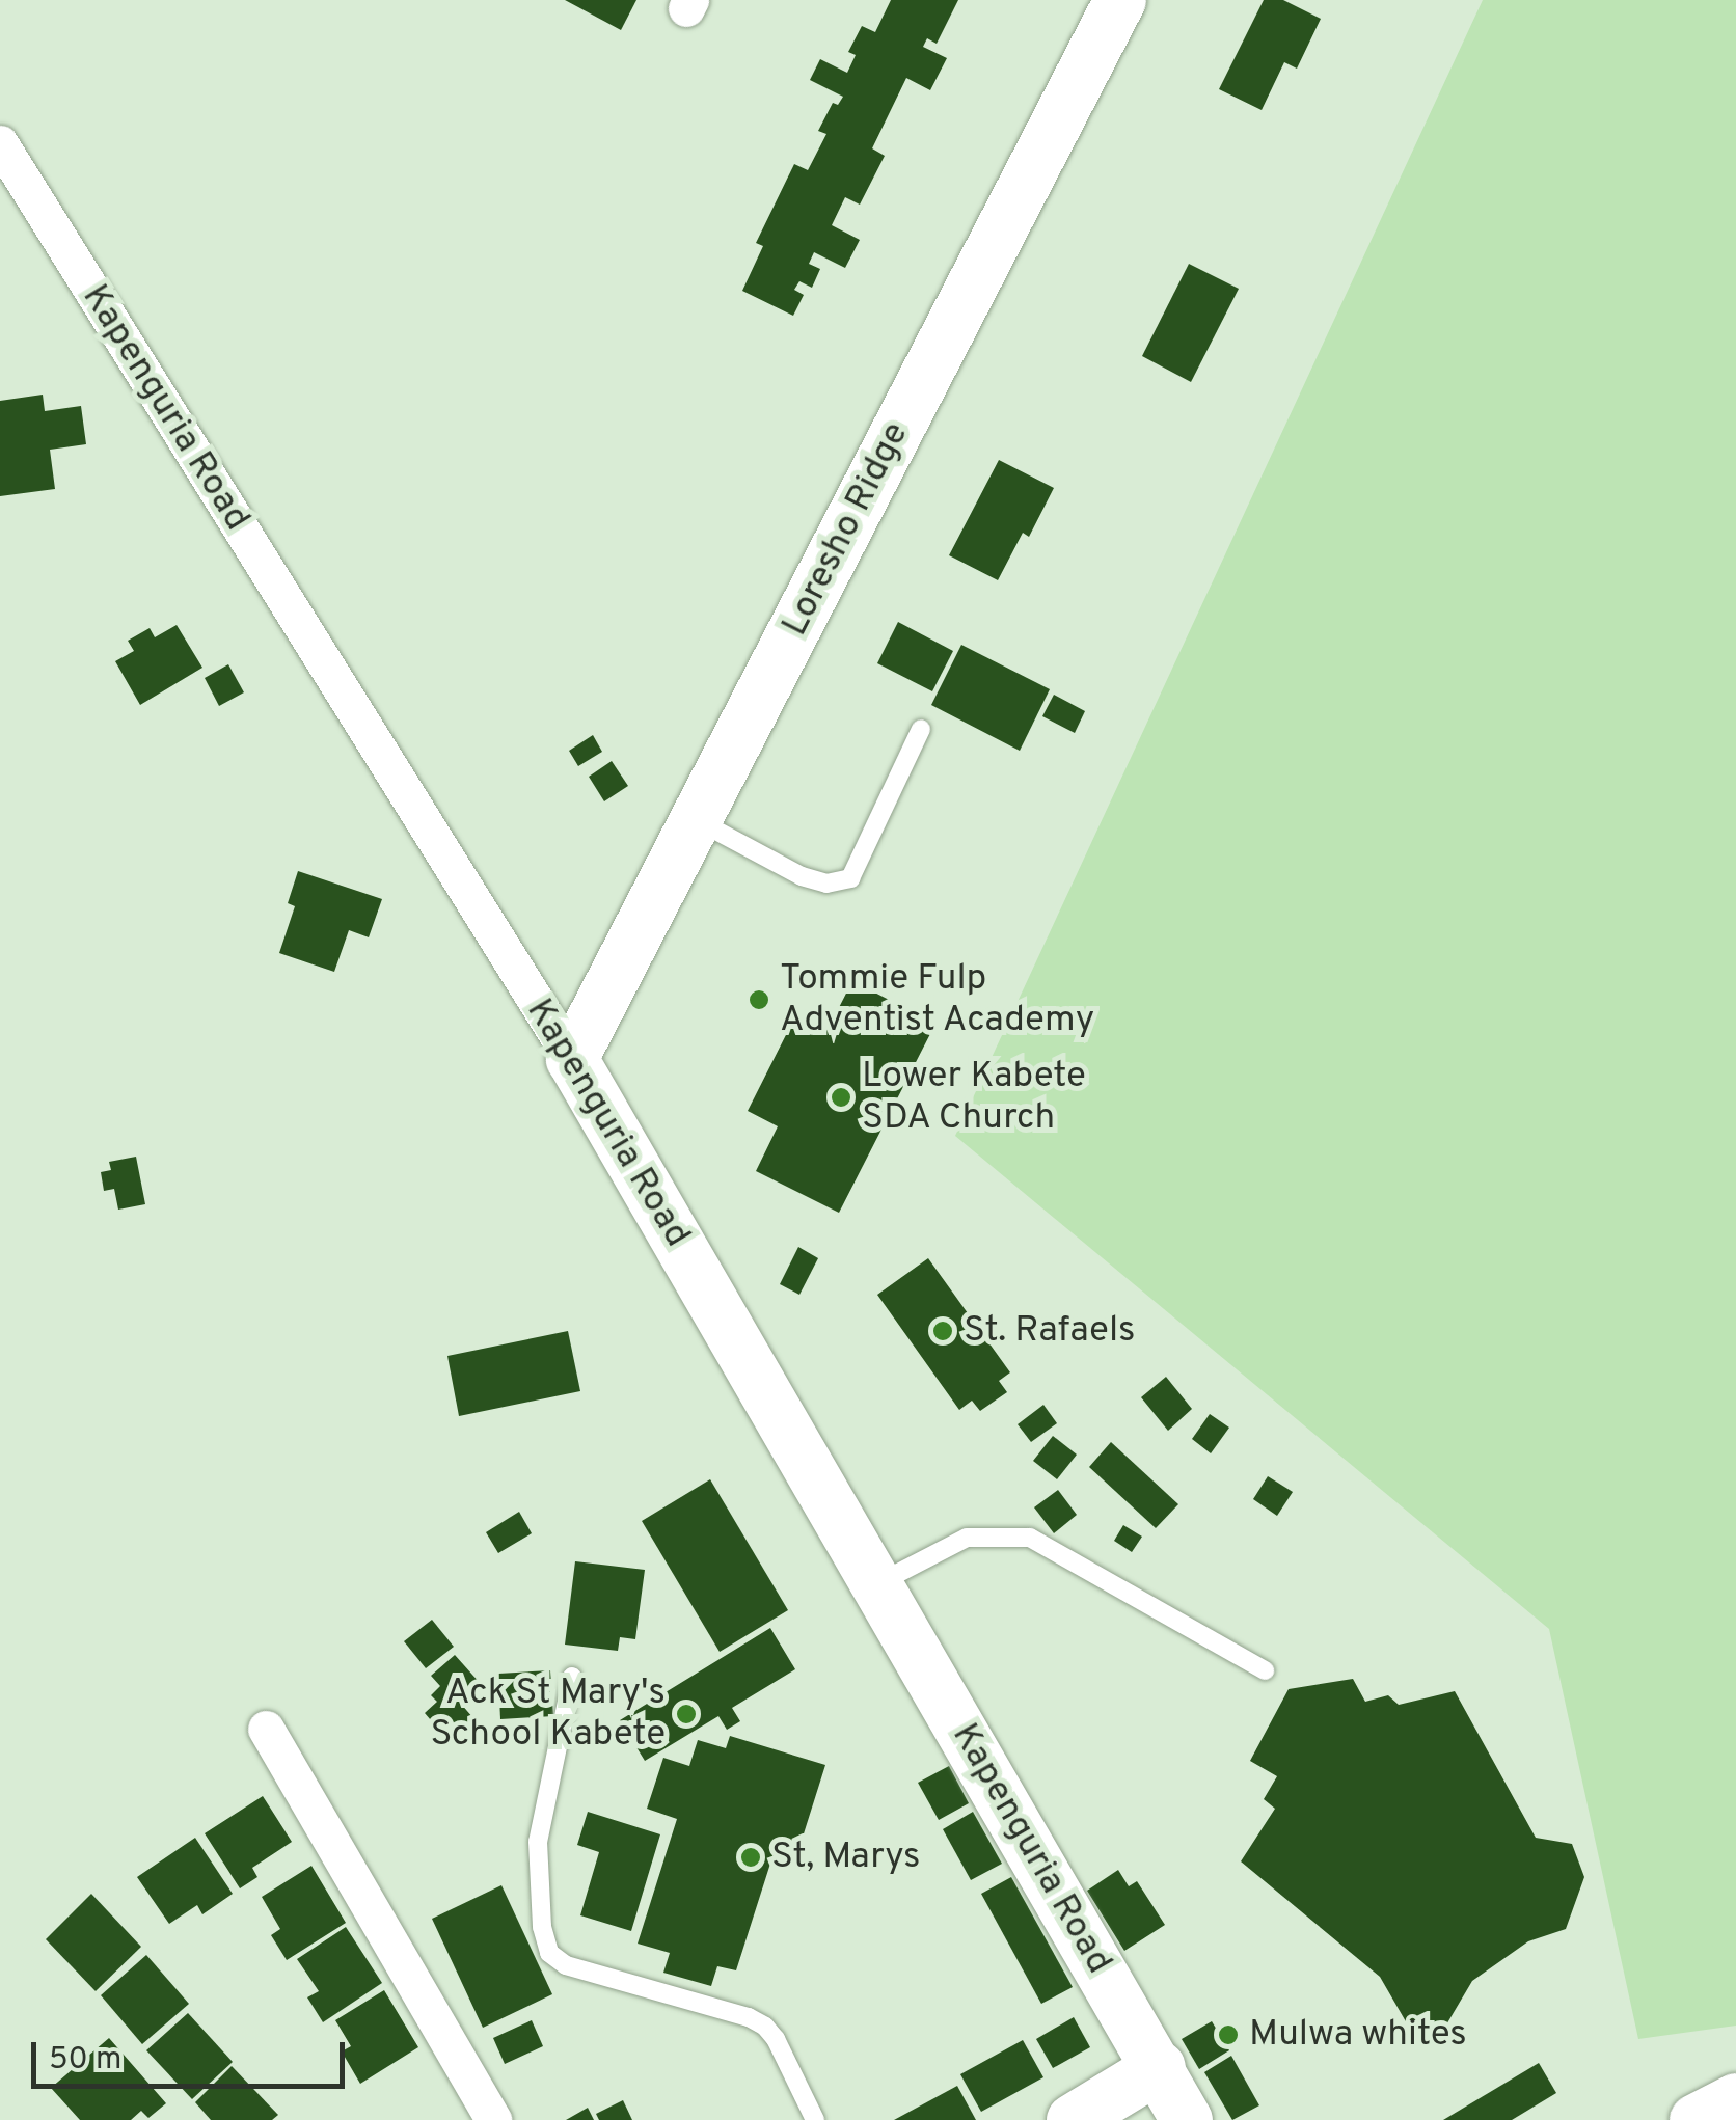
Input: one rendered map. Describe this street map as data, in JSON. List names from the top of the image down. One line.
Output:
{"streets":{"street":["Kapenguria Road","Loresho Ridge"]},"crossings":[["Kapenguria Road","Loresho Ridge"]],"places":["Tommie Fulp Adventist Academy","Lower Kabete SDA Church","St. Rafaels","Ack St Mary's School Kabete","St, Marys","Mulwa whites"],"scale_bar":"50 m"}
